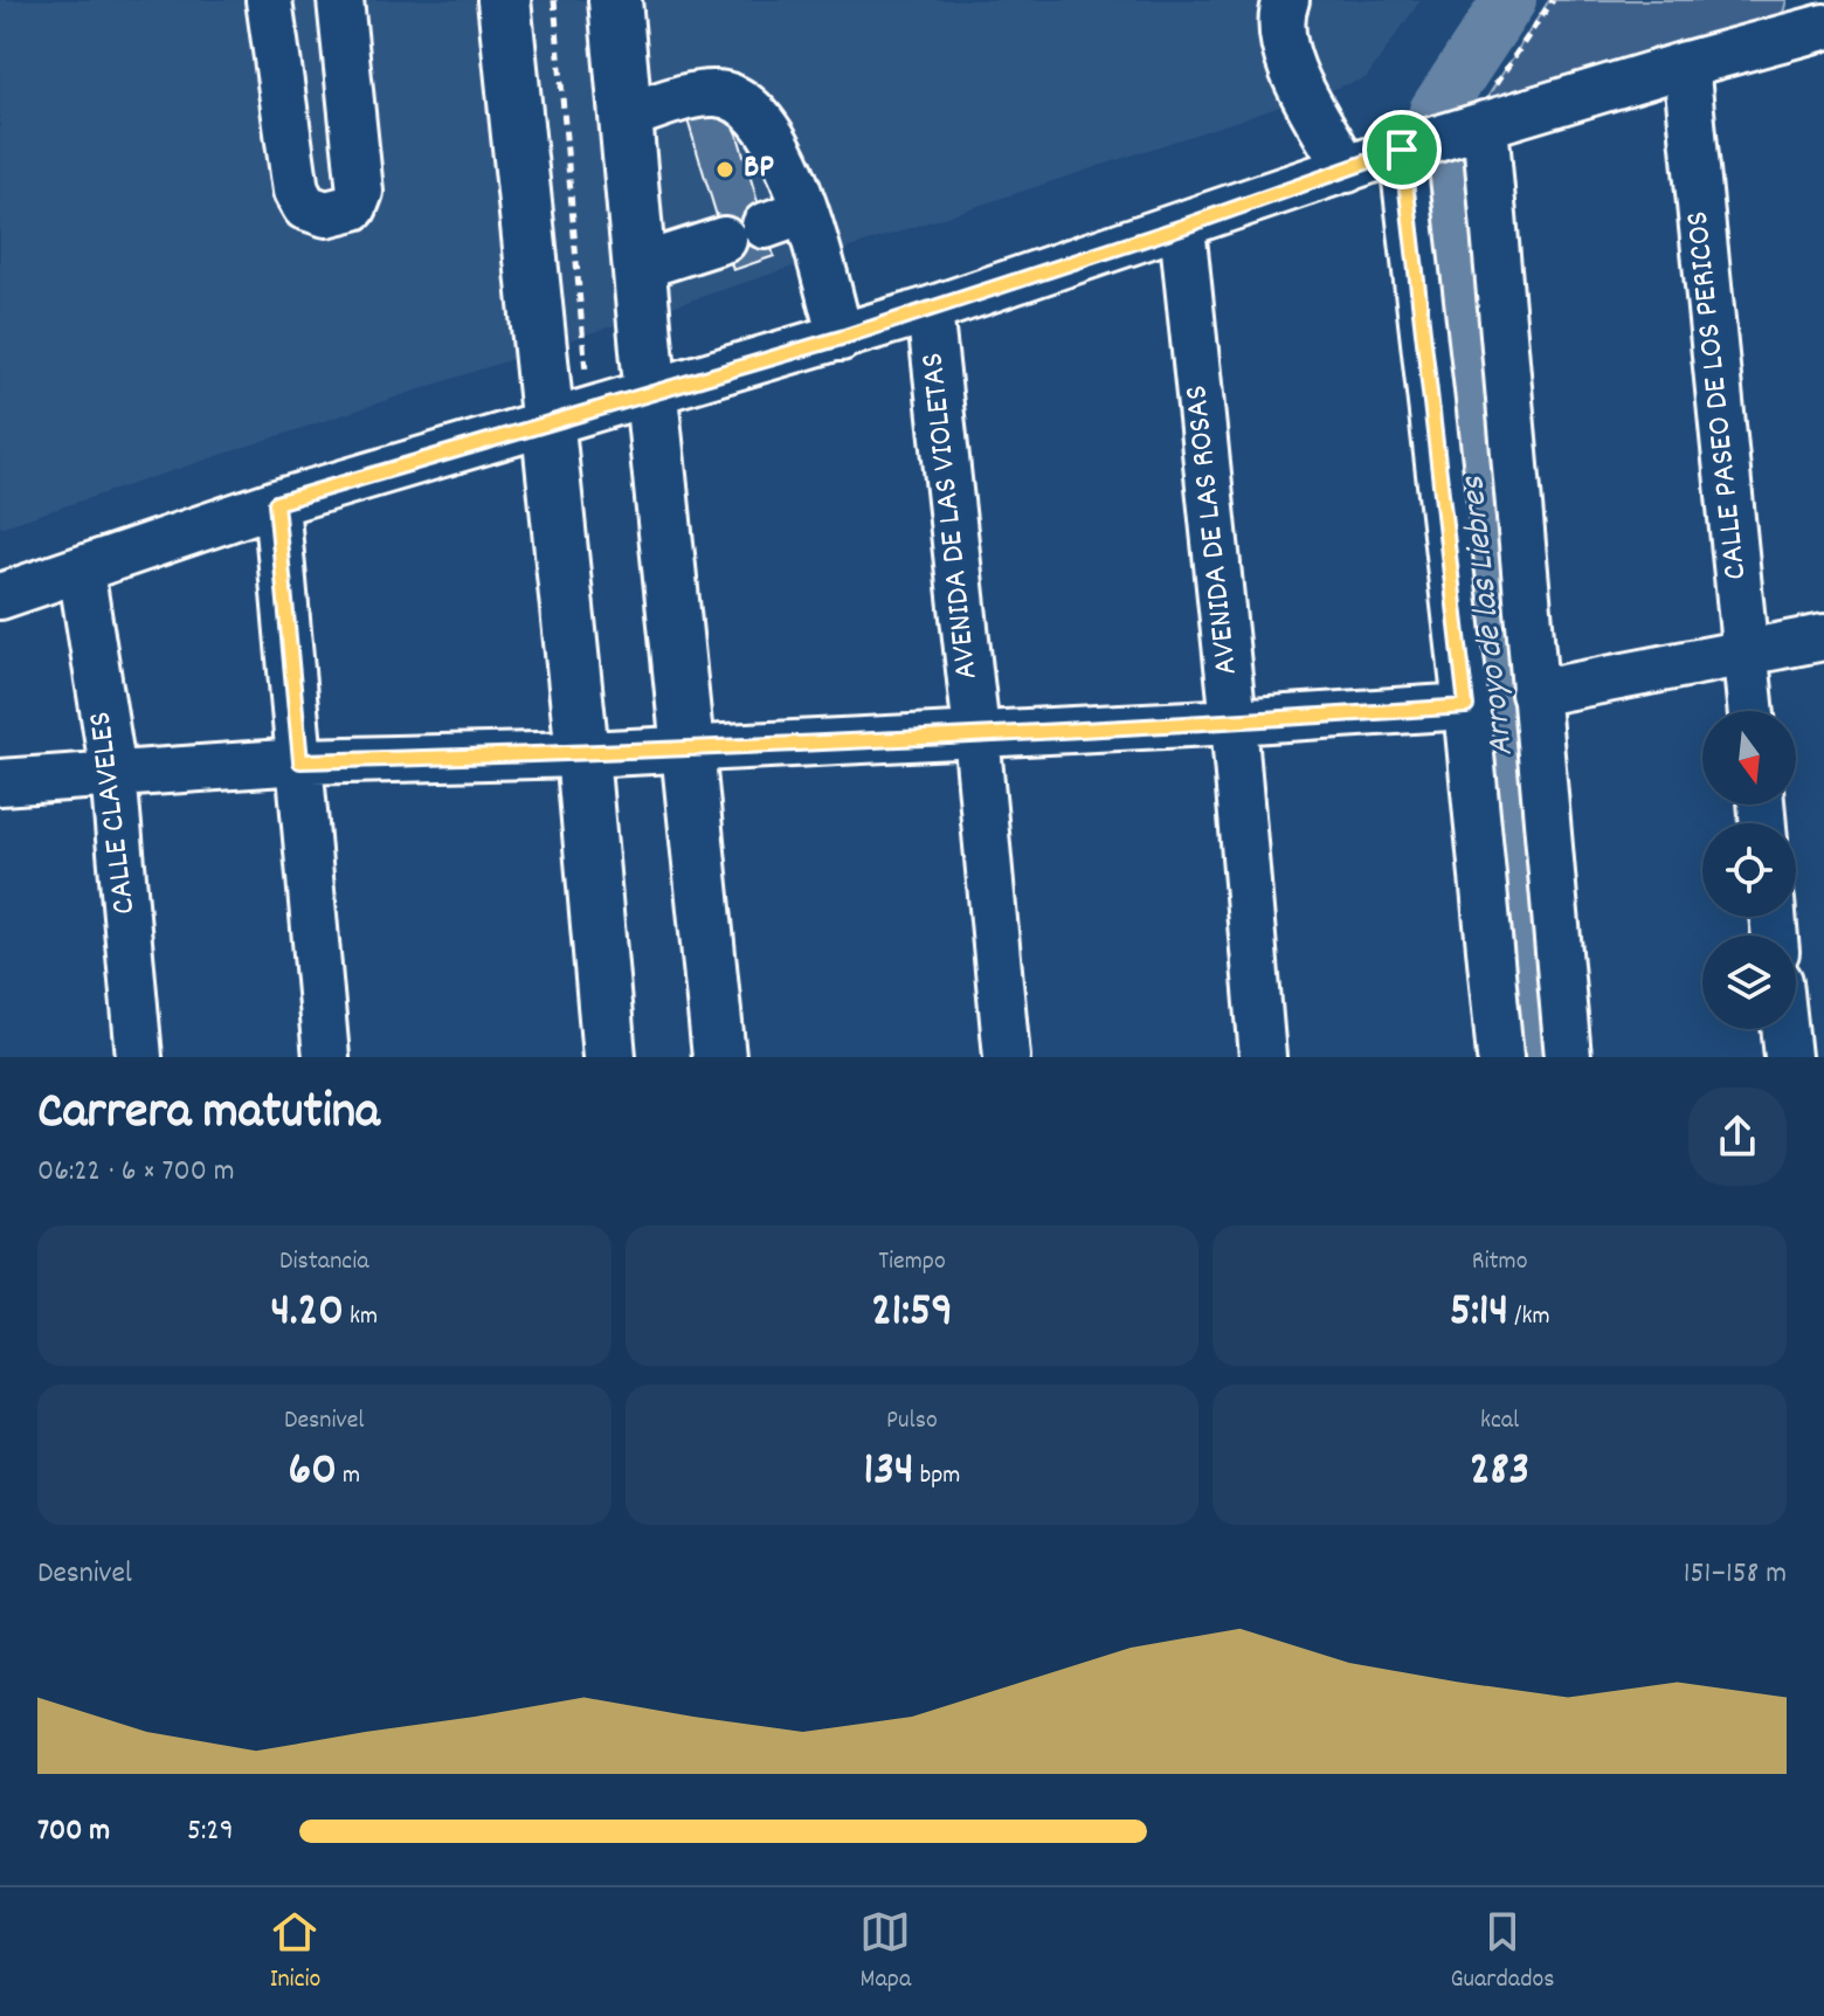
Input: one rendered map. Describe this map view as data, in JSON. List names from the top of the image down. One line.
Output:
{"streets":{"street":["CALLE PASEO DE LOS PERICOS","AVENIDA DE LAS VIOLETAS","AVENIDA DE LAS ROSAS","CALLE CLAVELES"]},"water":["Arroyo de las Liebres"],"places":["BP"],"north":"bottom","page":{"heading":["Carrera matutina","06:22 · 6 × 700 m"],"stats":[["Distancia","4.20 km"],["Tiempo","21:59"],["Ritmo","5:14 /km"],["Desnivel","60 m"],["Pulso","134 bpm"],["kcal","283"]],"chart":["Desnivel","151–158 m"],"list":[{"name":"700 m","note":"5:29"}],"tabs":["Inicio","Mapa","Guardados"]}}
